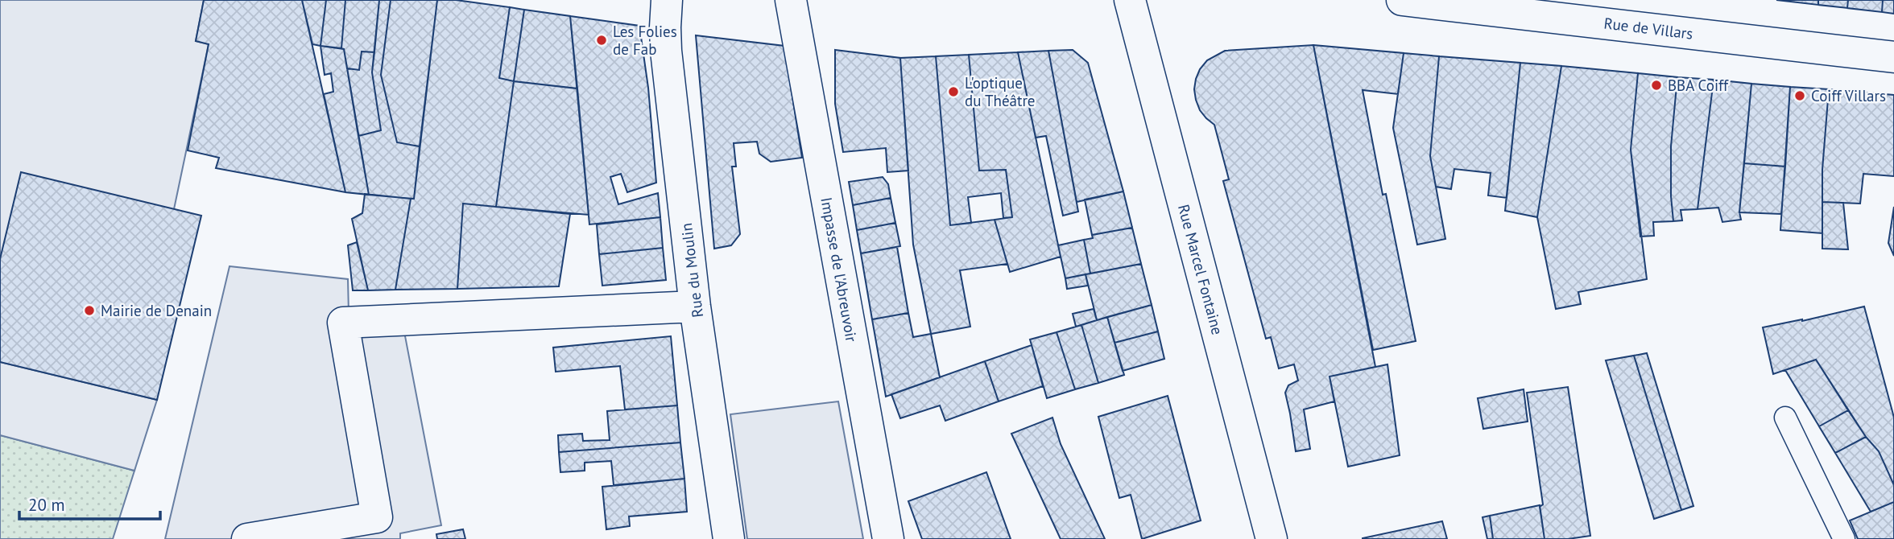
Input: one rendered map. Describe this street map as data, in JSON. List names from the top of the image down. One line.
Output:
{"streets":{"street":["Rue de Villars","Impasse de l'Abreuvoir","Rue Marcel Fontaine","Rue du Moulin"]},"places":["Les Folies de Fab","BBA Coiff","L'optique du Théâtre","Coiff Villars","Mairie de Denain"],"scale_bar":"20 m"}
